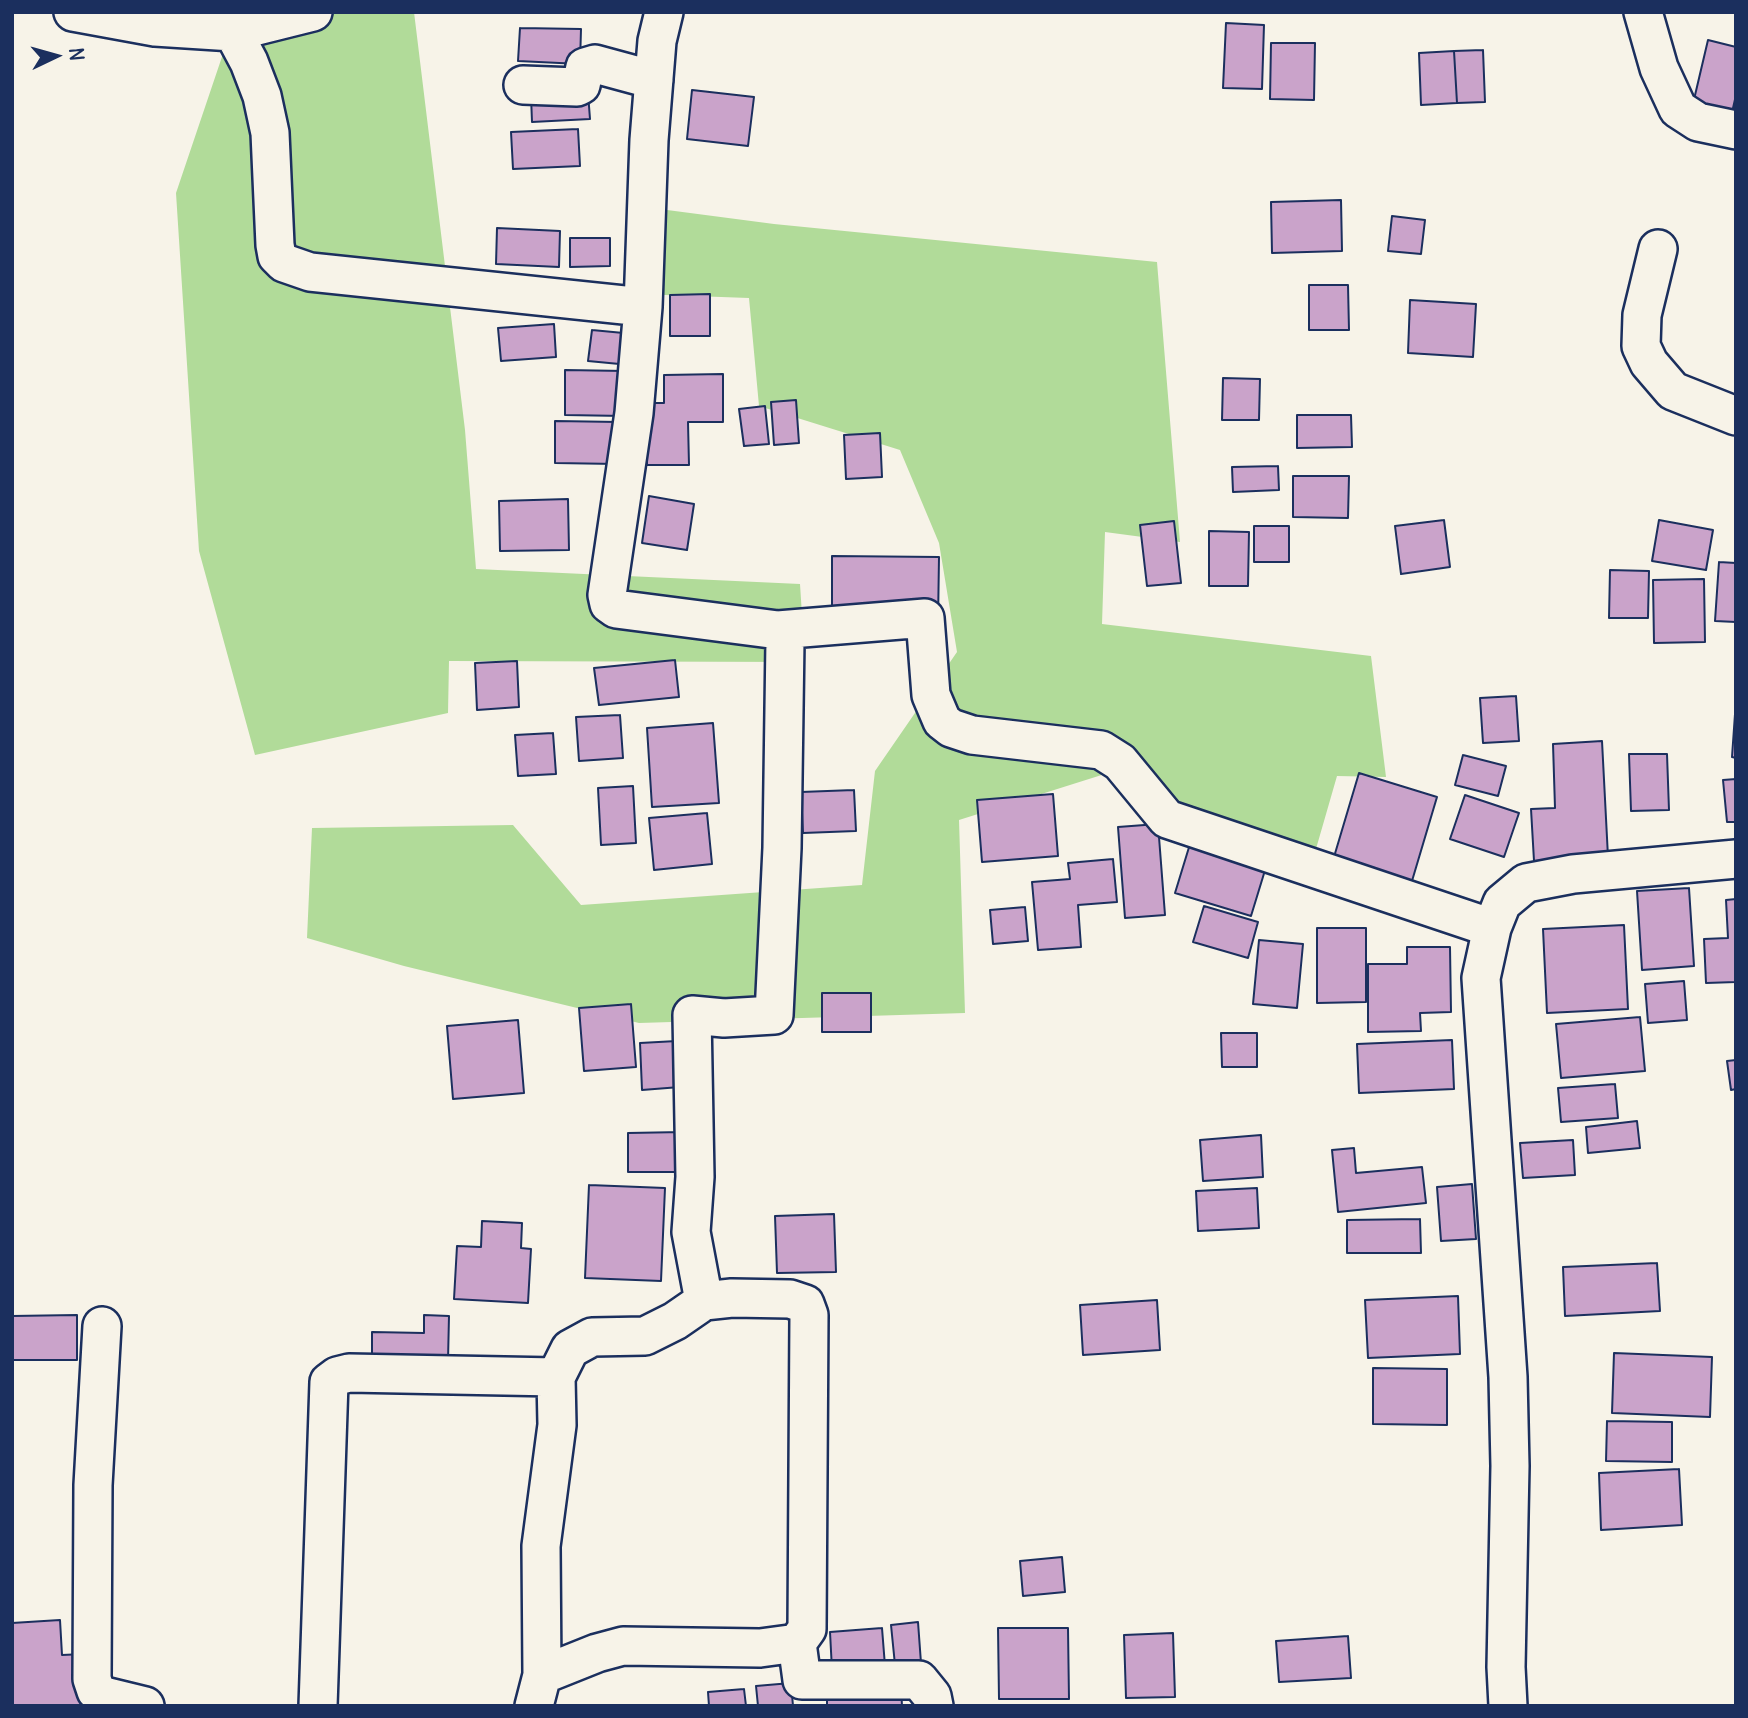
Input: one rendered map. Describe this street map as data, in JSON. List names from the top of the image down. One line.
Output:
{"north":"right"}
